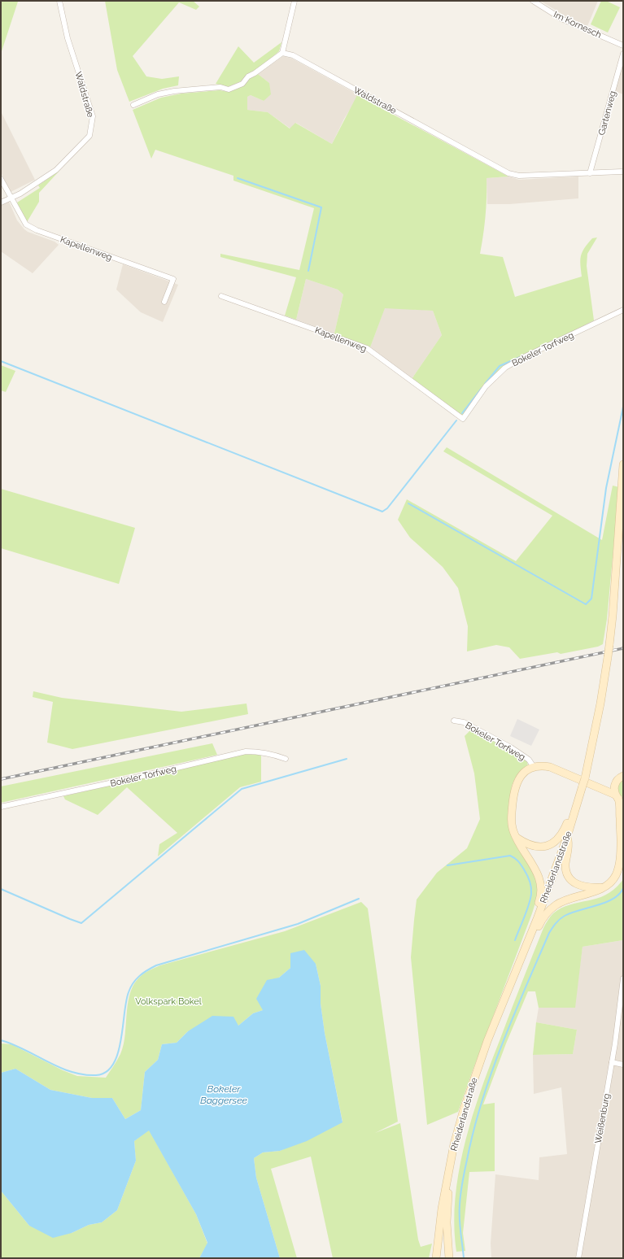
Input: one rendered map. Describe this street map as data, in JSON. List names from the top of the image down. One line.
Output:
{"streets":{"main road":["Rheiderlandstraße"],"street":["Im Kornesch","Waldstraße","Gartenweg","Kapellenweg","Bokeler Torfweg","Weißenburg"]},"crossings":[["Waldstraße","Gartenweg"],["Waldstraße","Kapellenweg"],["Kapellenweg","Bokeler Torfweg"]],"water":["Bokeler Baggersee"],"parks":["Volkspark Bokel"]}
